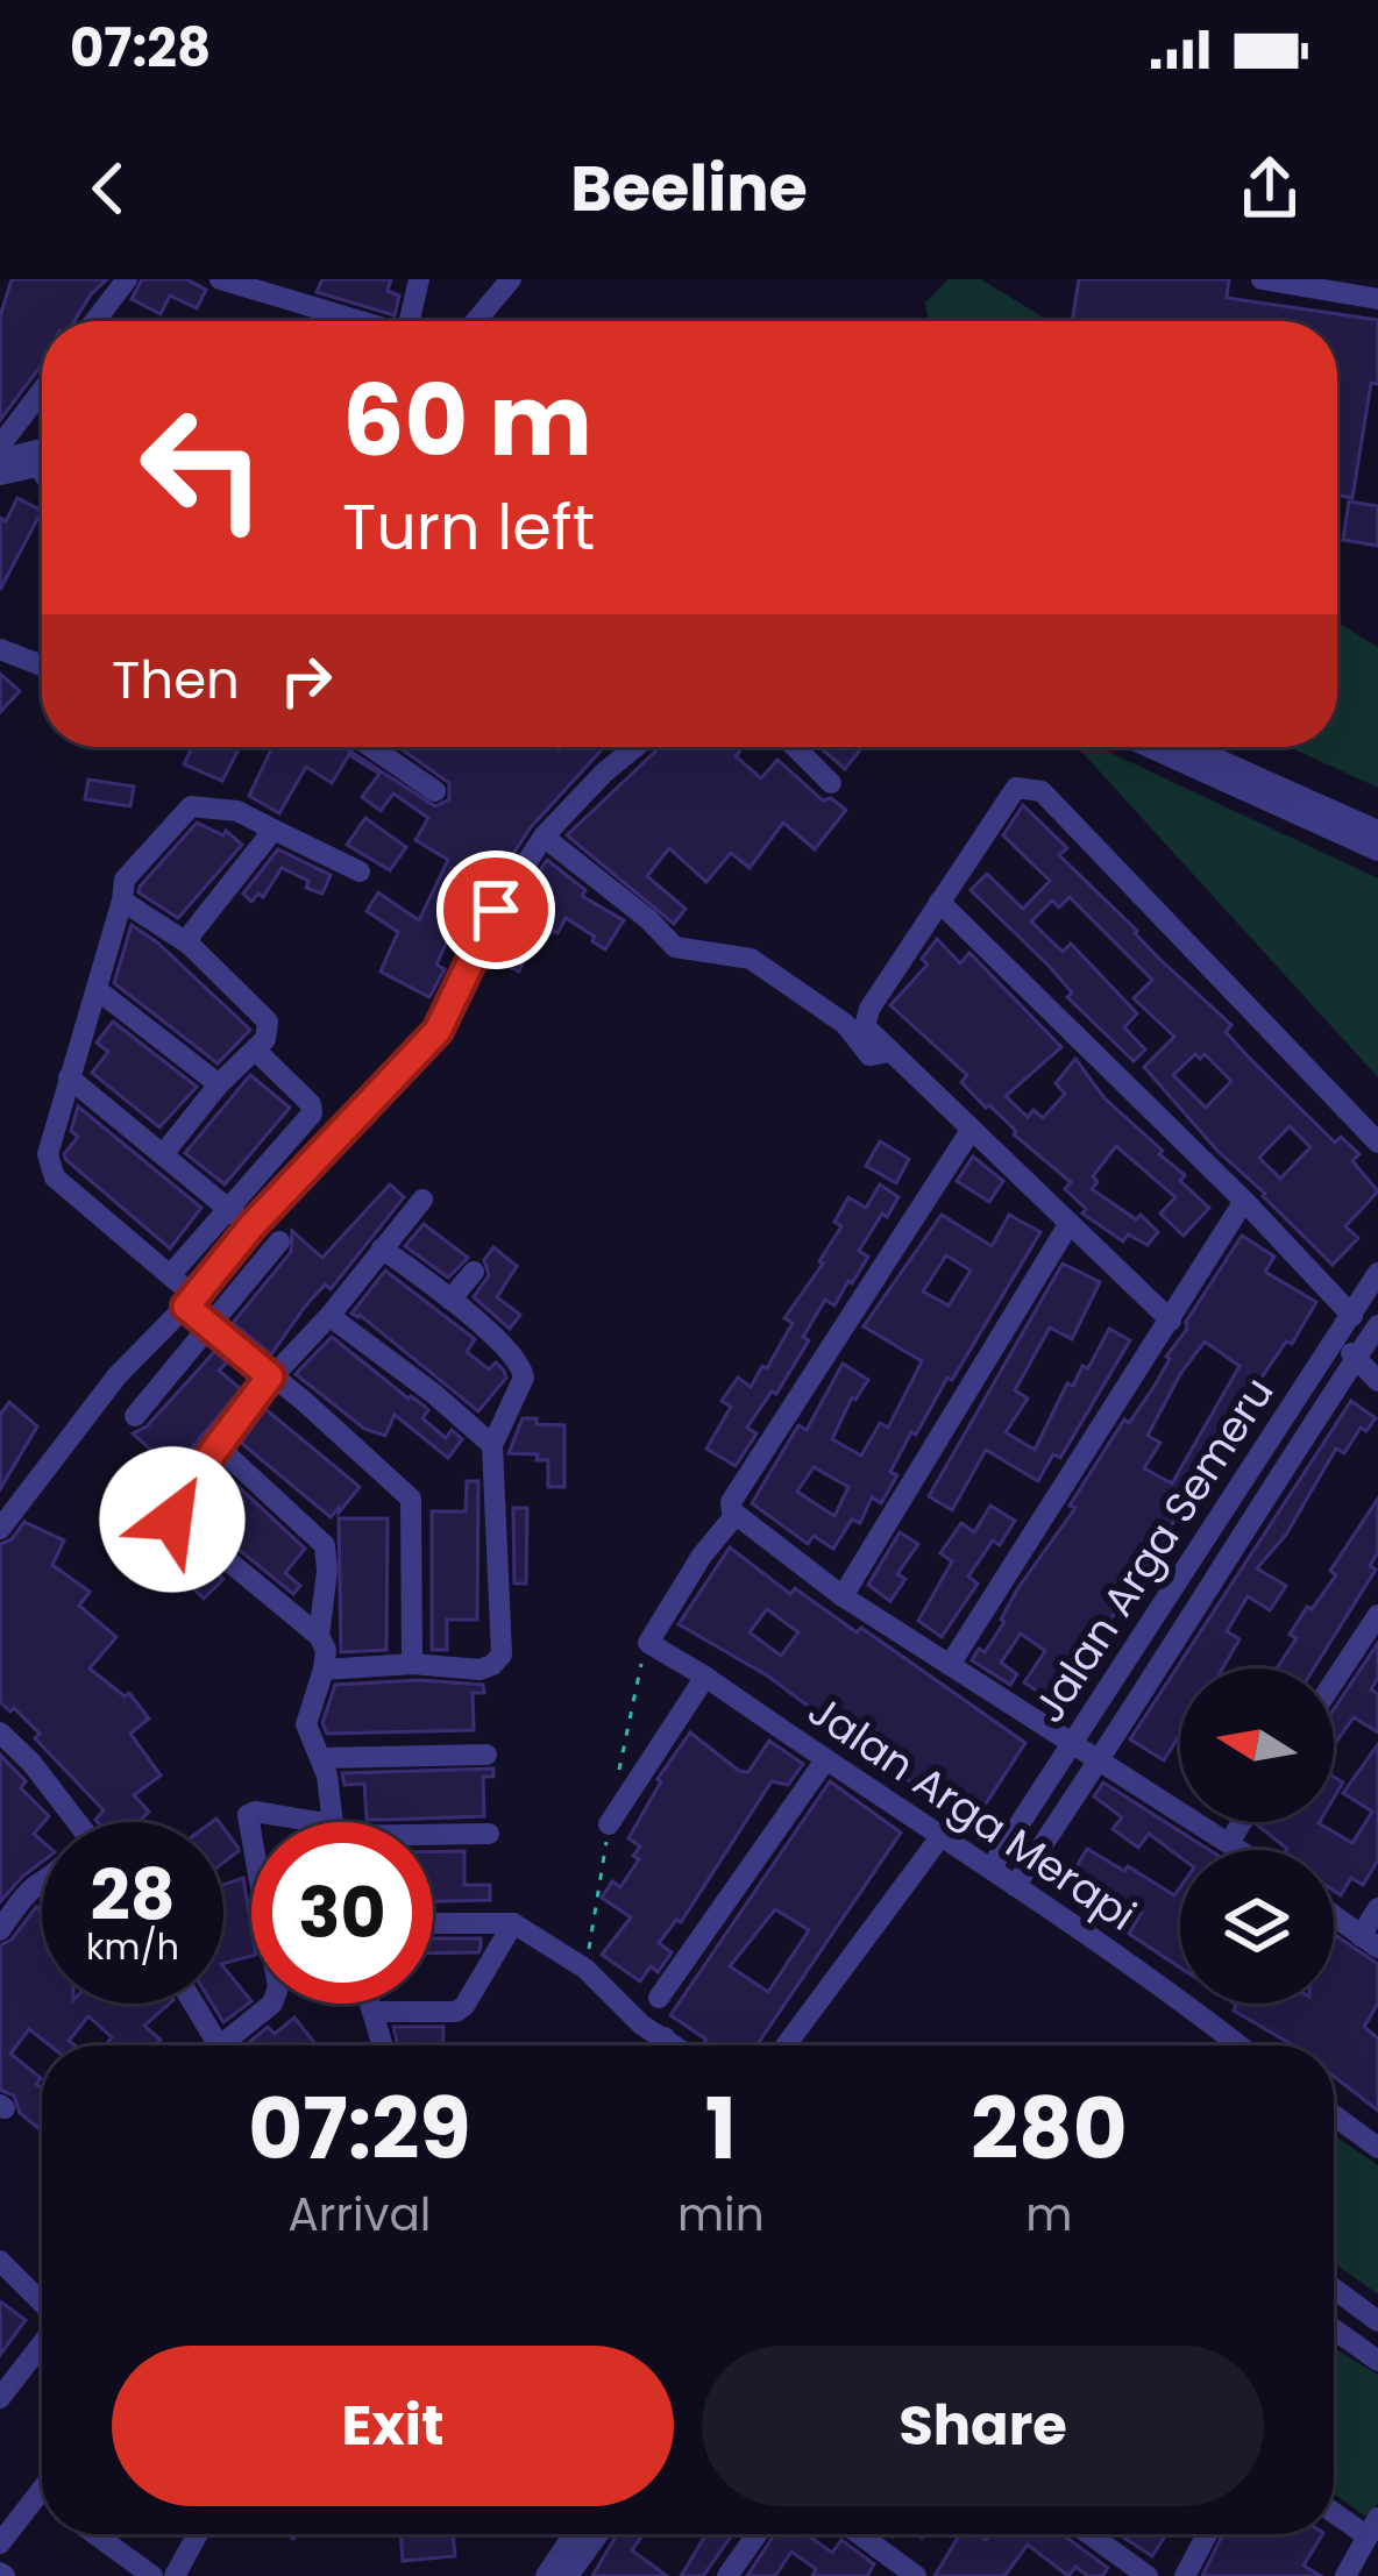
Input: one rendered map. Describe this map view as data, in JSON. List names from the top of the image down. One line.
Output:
{"streets":{"street":["Jalan Arga Semeru","Jalan Arga Merapi"]},"crossings":[["Jalan Arga Semeru","Jalan Arga Merapi"]],"north":"left","page":{"status":"07:28","header":"Beeline","turn":["60 m","Turn left"],"then":"Then","speed":"28 km/h","limit":"30","eta":["07:29","Arrival","1","min","280","m"],"buttons":["Exit","Share"]}}
